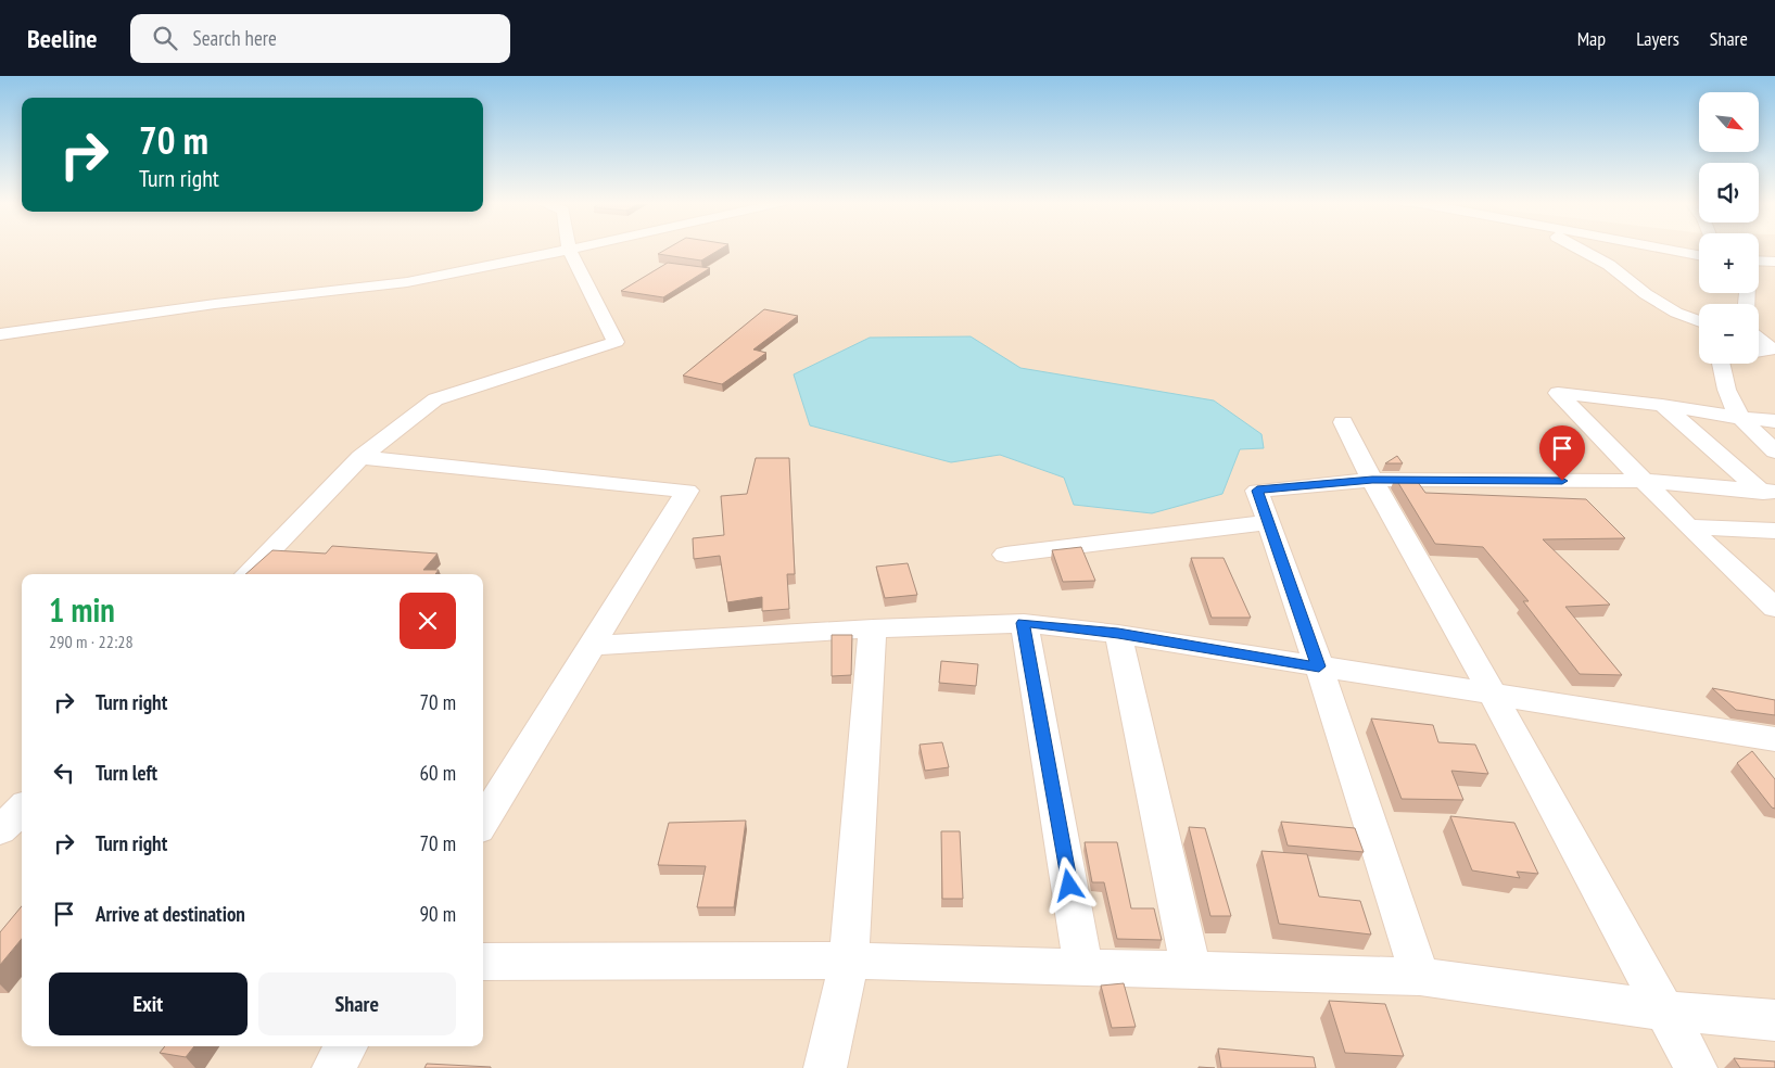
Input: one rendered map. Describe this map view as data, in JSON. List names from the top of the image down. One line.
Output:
{"north":"bottom right","page":{"header":"Beeline","search":"Search here","nav":["Map","Layers","Share"],"map_buttons":["+","−"],"turn":["70 m","Turn right"],"heading":["1 min","290 m · 22:28"],"list":[{"name":"Turn right","value":"70 m"},{"name":"Turn left","value":"60 m"},{"name":"Turn right","value":"70 m"},{"name":"Arrive at destination","value":"90 m"}],"buttons":["Exit","Share"]}}
